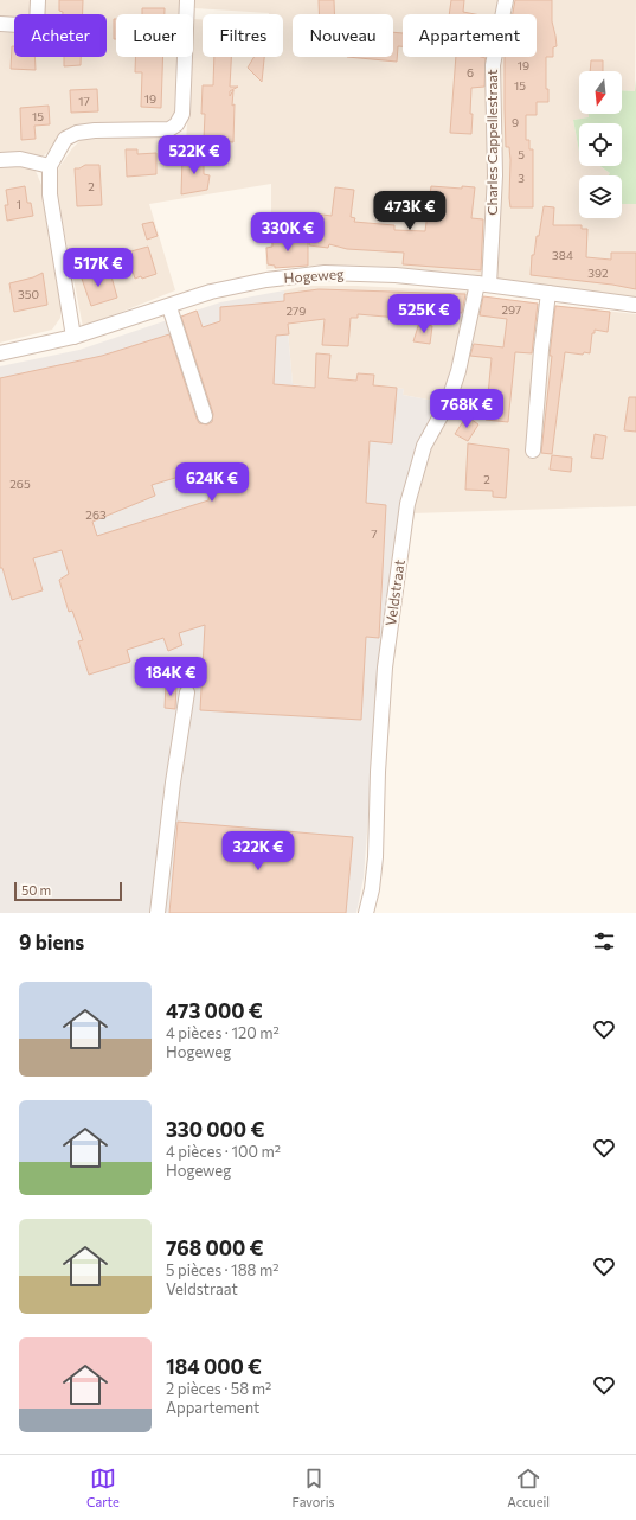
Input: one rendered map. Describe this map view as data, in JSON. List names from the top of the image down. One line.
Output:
{"streets":{"street":["Charles Cappellestraat","Hogeweg","Veldstraat"]},"crossings":[["Charles Cappellestraat","Hogeweg"],["Charles Cappellestraat","Veldstraat"],["Hogeweg","Veldstraat"]],"house_numbers":["19","6","15","19","17","15","9","5","3","2","1","384","392","350","297","279","2","265","263","7"],"scale_bar":"50 m","north":"bottom","page":{"chip":["Acheter","Louer","Filtres","Nouveau","Appartement"],"price":["522K €","473K €","330K €","517K €","525K €","768K €","624K €","184K €","322K €"],"scale":"50 m","heading":"9 biens","list":[{"name":"473 000 €","note":"4 pièces · 120 m² · Hogeweg"},{"name":"330 000 €","note":"4 pièces · 100 m² · Hogeweg"},{"name":"768 000 €","note":"5 pièces · 188 m² · Veldstraat"},{"name":"184 000 €","note":"2 pièces · 58 m² · Appartement"}],"tabs":["Carte","Favoris","Accueil"]}}
